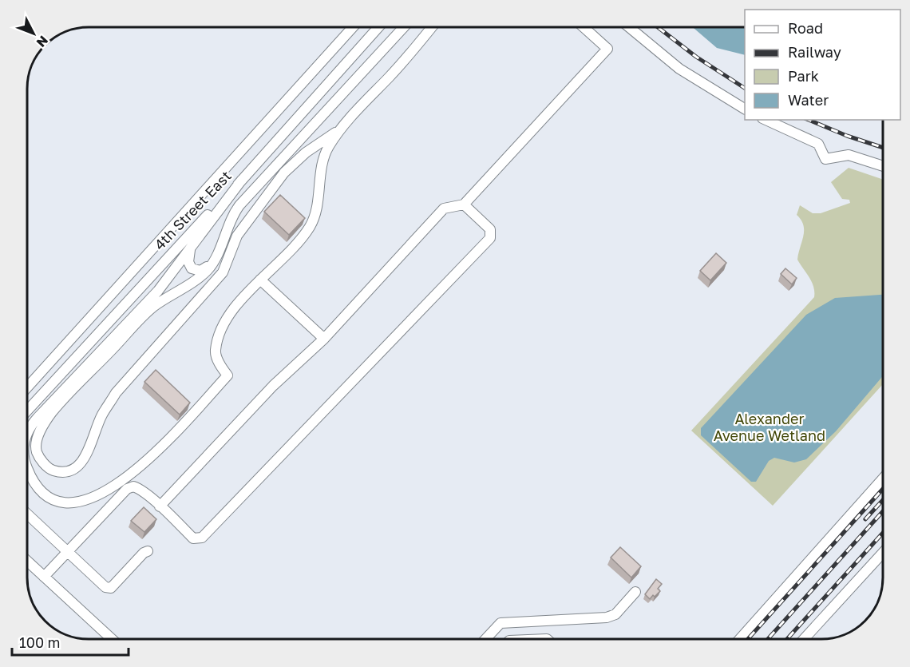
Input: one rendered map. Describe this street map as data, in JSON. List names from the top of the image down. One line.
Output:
{"streets":{"street":["4th Street East"]},"parks":["Alexander Avenue Wetland"],"legend":["Road","Railway","Park","Water"],"scale_bar":"100 m","north":"bottom right"}
